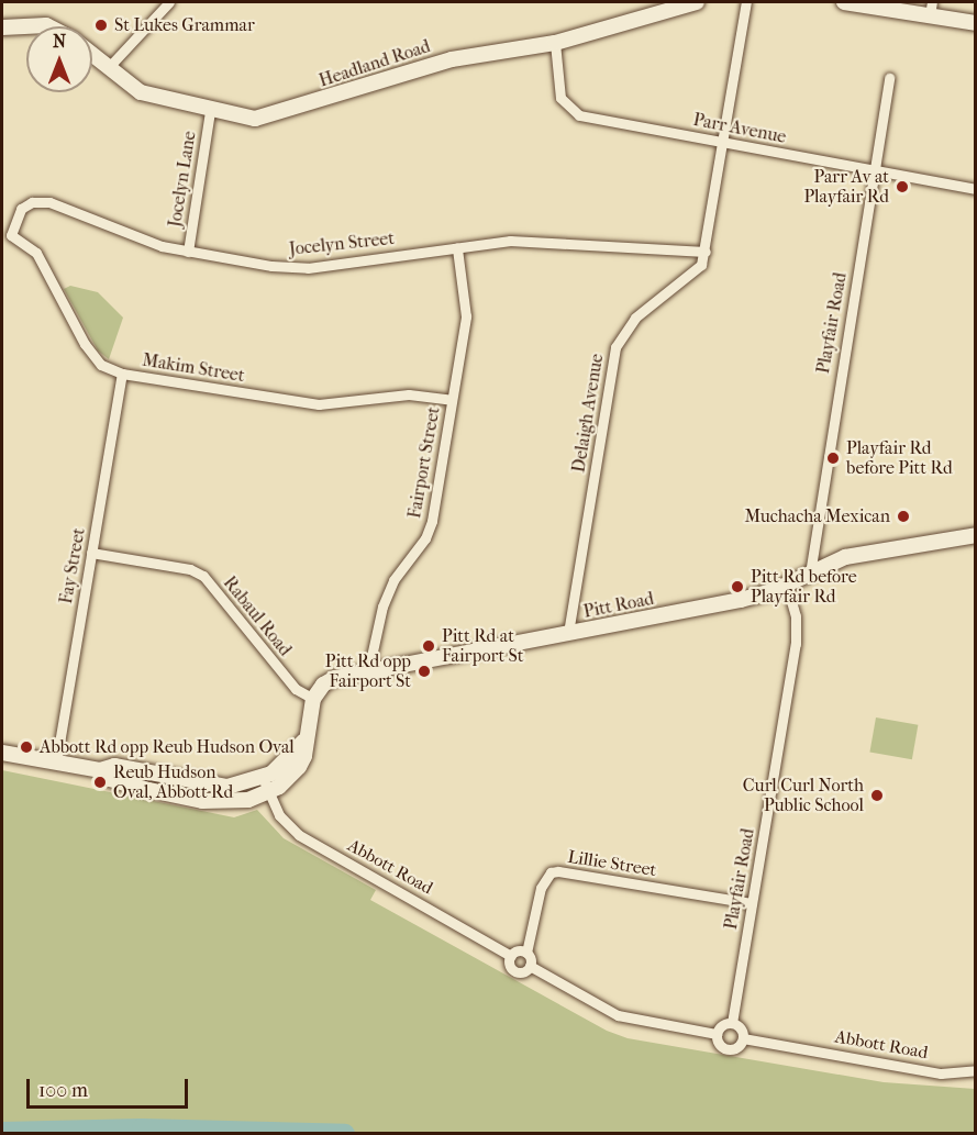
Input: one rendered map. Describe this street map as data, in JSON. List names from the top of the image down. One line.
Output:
{"streets":{"main road":["Headland Road","Pitt Road"],"street":["Parr Avenue","Jocelyn Lane","Jocelyn Street","Playfair Road","Makim Street","Delaigh Avenue","Fairport Street","Fay Street","Rabaul Road","Lillie Street","Abbott Road"]},"crossings":[["Headland Road","Parr Avenue"],["Headland Road","Jocelyn Lane"],["Parr Avenue","Playfair Road"],["Parr Avenue","Delaigh Avenue"],["Jocelyn Lane","Jocelyn Street"],["Jocelyn Street","Makim Street"],["Jocelyn Street","Delaigh Avenue"],["Jocelyn Street","Fairport Street"],["Playfair Road","Pitt Road"],["Playfair Road","Lillie Street"],["Playfair Road","Abbott Road"],["Makim Street","Fairport Street"],["Makim Street","Fay Street"],["Delaigh Avenue","Pitt Road"],["Fairport Street","Pitt Road"],["Fay Street","Rabaul Road"],["Pitt Road","Rabaul Road"],["Lillie Street","Abbott Road"]],"places":["St Lukes Grammar","Parr Av at Playfair Rd","Playfair Rd before Pitt Rd","Muchacha Mexican","Pitt Rd before Playfair Rd","Pitt Rd at Fairport St","Pitt Rd opp Fairport St","Abbott Rd opp Reub Hudson Oval","Reub Hudson Oval, Abbott Rd","Curl Curl North Public School"],"scale_bar":"100 m","north":"top"}
